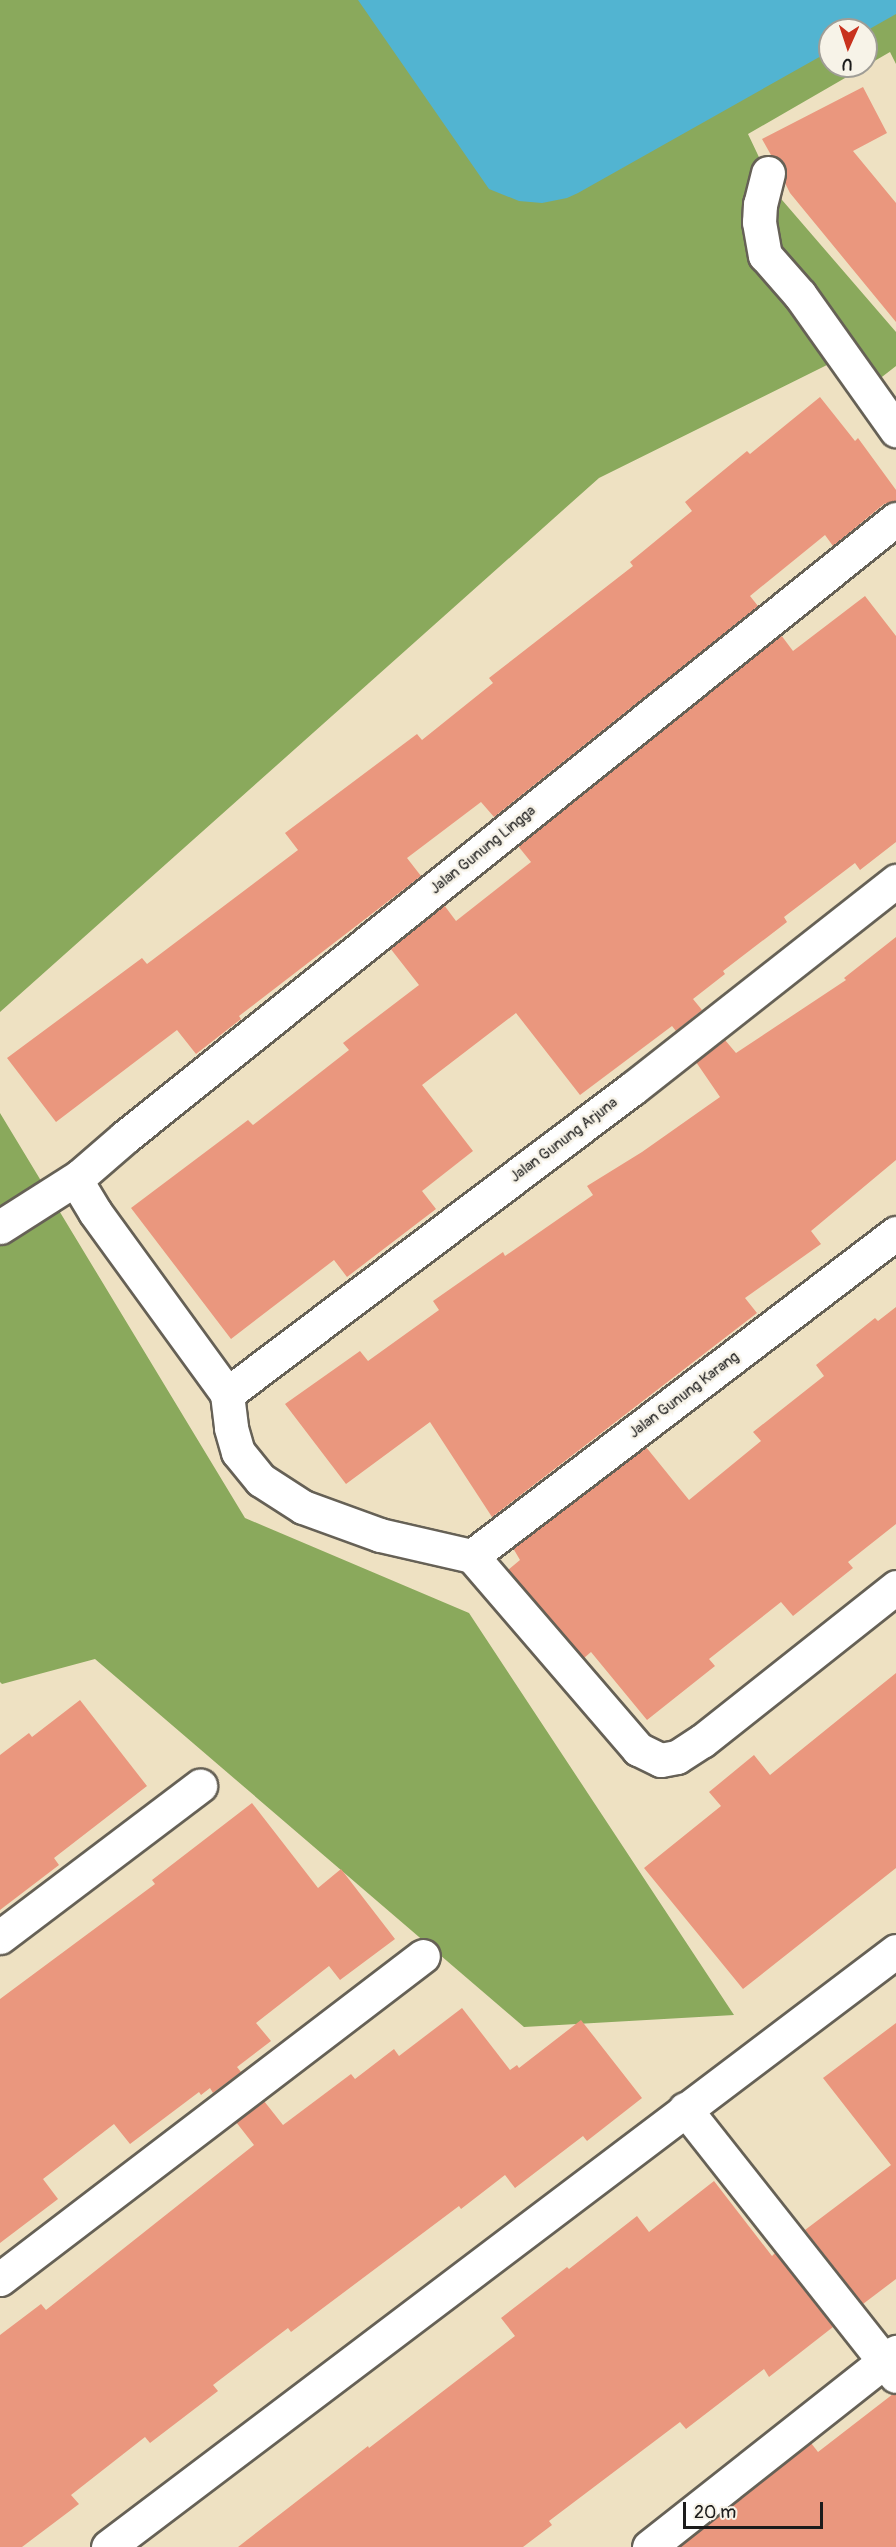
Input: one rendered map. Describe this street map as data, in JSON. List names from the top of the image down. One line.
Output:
{"streets":{"street":["Jalan Gunung Lingga","Jalan Gunung Arjuna","Jalan Gunung Karang"]},"scale_bar":"20 m","north":"bottom"}
